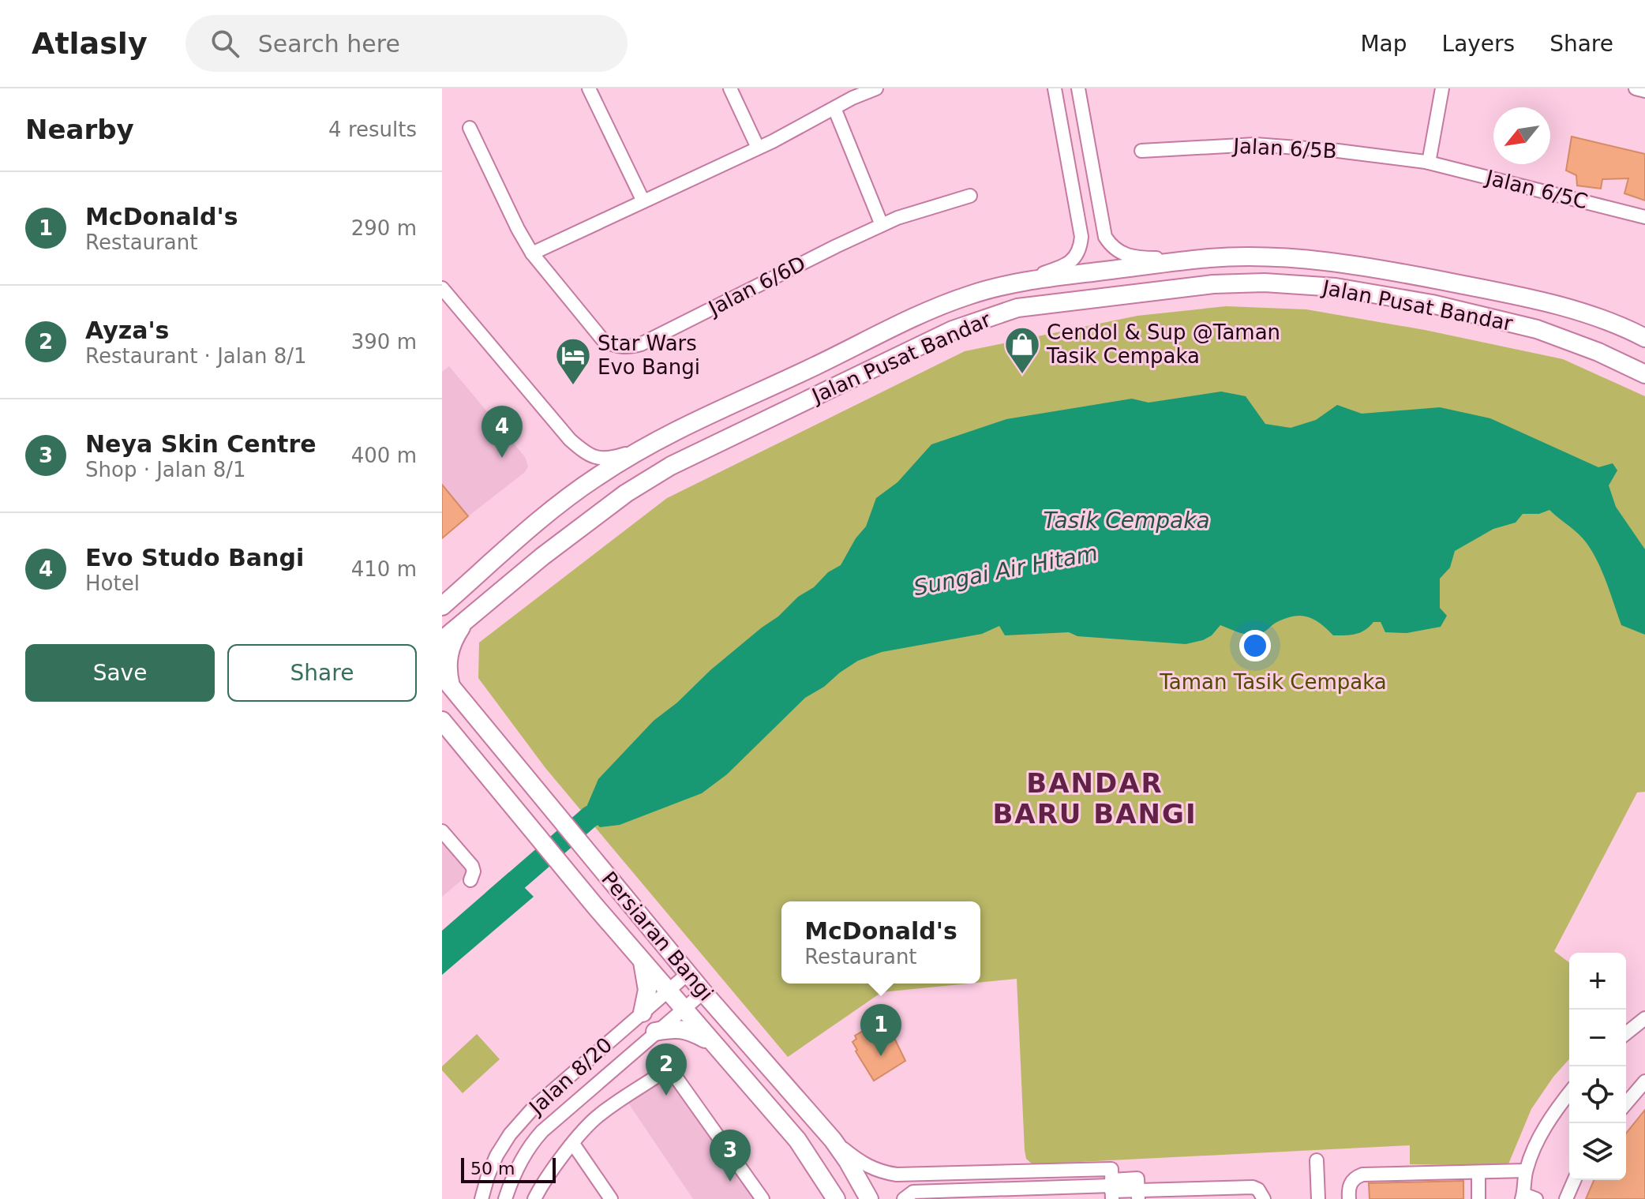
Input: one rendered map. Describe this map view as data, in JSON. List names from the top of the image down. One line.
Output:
{"streets":{"main road":["Jalan Pusat Bandar","Persiaran Bangi"],"street":["Jalan 6/5B","Jalan 6/5C","Jalan 6/6D","Jalan 8/20"]},"crossings":[["Jalan 6/5B","Jalan 6/5C"],["Persiaran Bangi","Jalan 8/20"]],"districts":["BANDAR BARU BANGI"],"water":["Tasik Cempaka","Sungai Air Hitam"],"parks":["Taman Tasik Cempaka"],"places":{"shop":["Cendol & Sup @Taman Tasik Cempaka"],"hotel":["Star Wars Evo Bangi"]},"scale_bar":"50 m","north":"bottom left","page":{"header":"Atlasly","search":"Search here","nav":["Map","Layers","Share"],"heading":["Nearby","4 results"],"list":[{"mark":"1","name":"McDonald's","note":"Restaurant","value":"290 m"},{"mark":"2","name":"Ayza's","note":"Restaurant · Jalan 8/1","value":"390 m"},{"mark":"3","name":"Neya Skin Centre","note":"Shop · Jalan 8/1","value":"400 m"},{"mark":"4","name":"Evo Studo Bangi","note":"Hotel","value":"410 m"}],"pins":["4","1","2","3"],"buttons":["Save","Share"],"popup":["McDonald's","Restaurant"],"map_buttons":["+","−"],"scale":"50 m"}}
